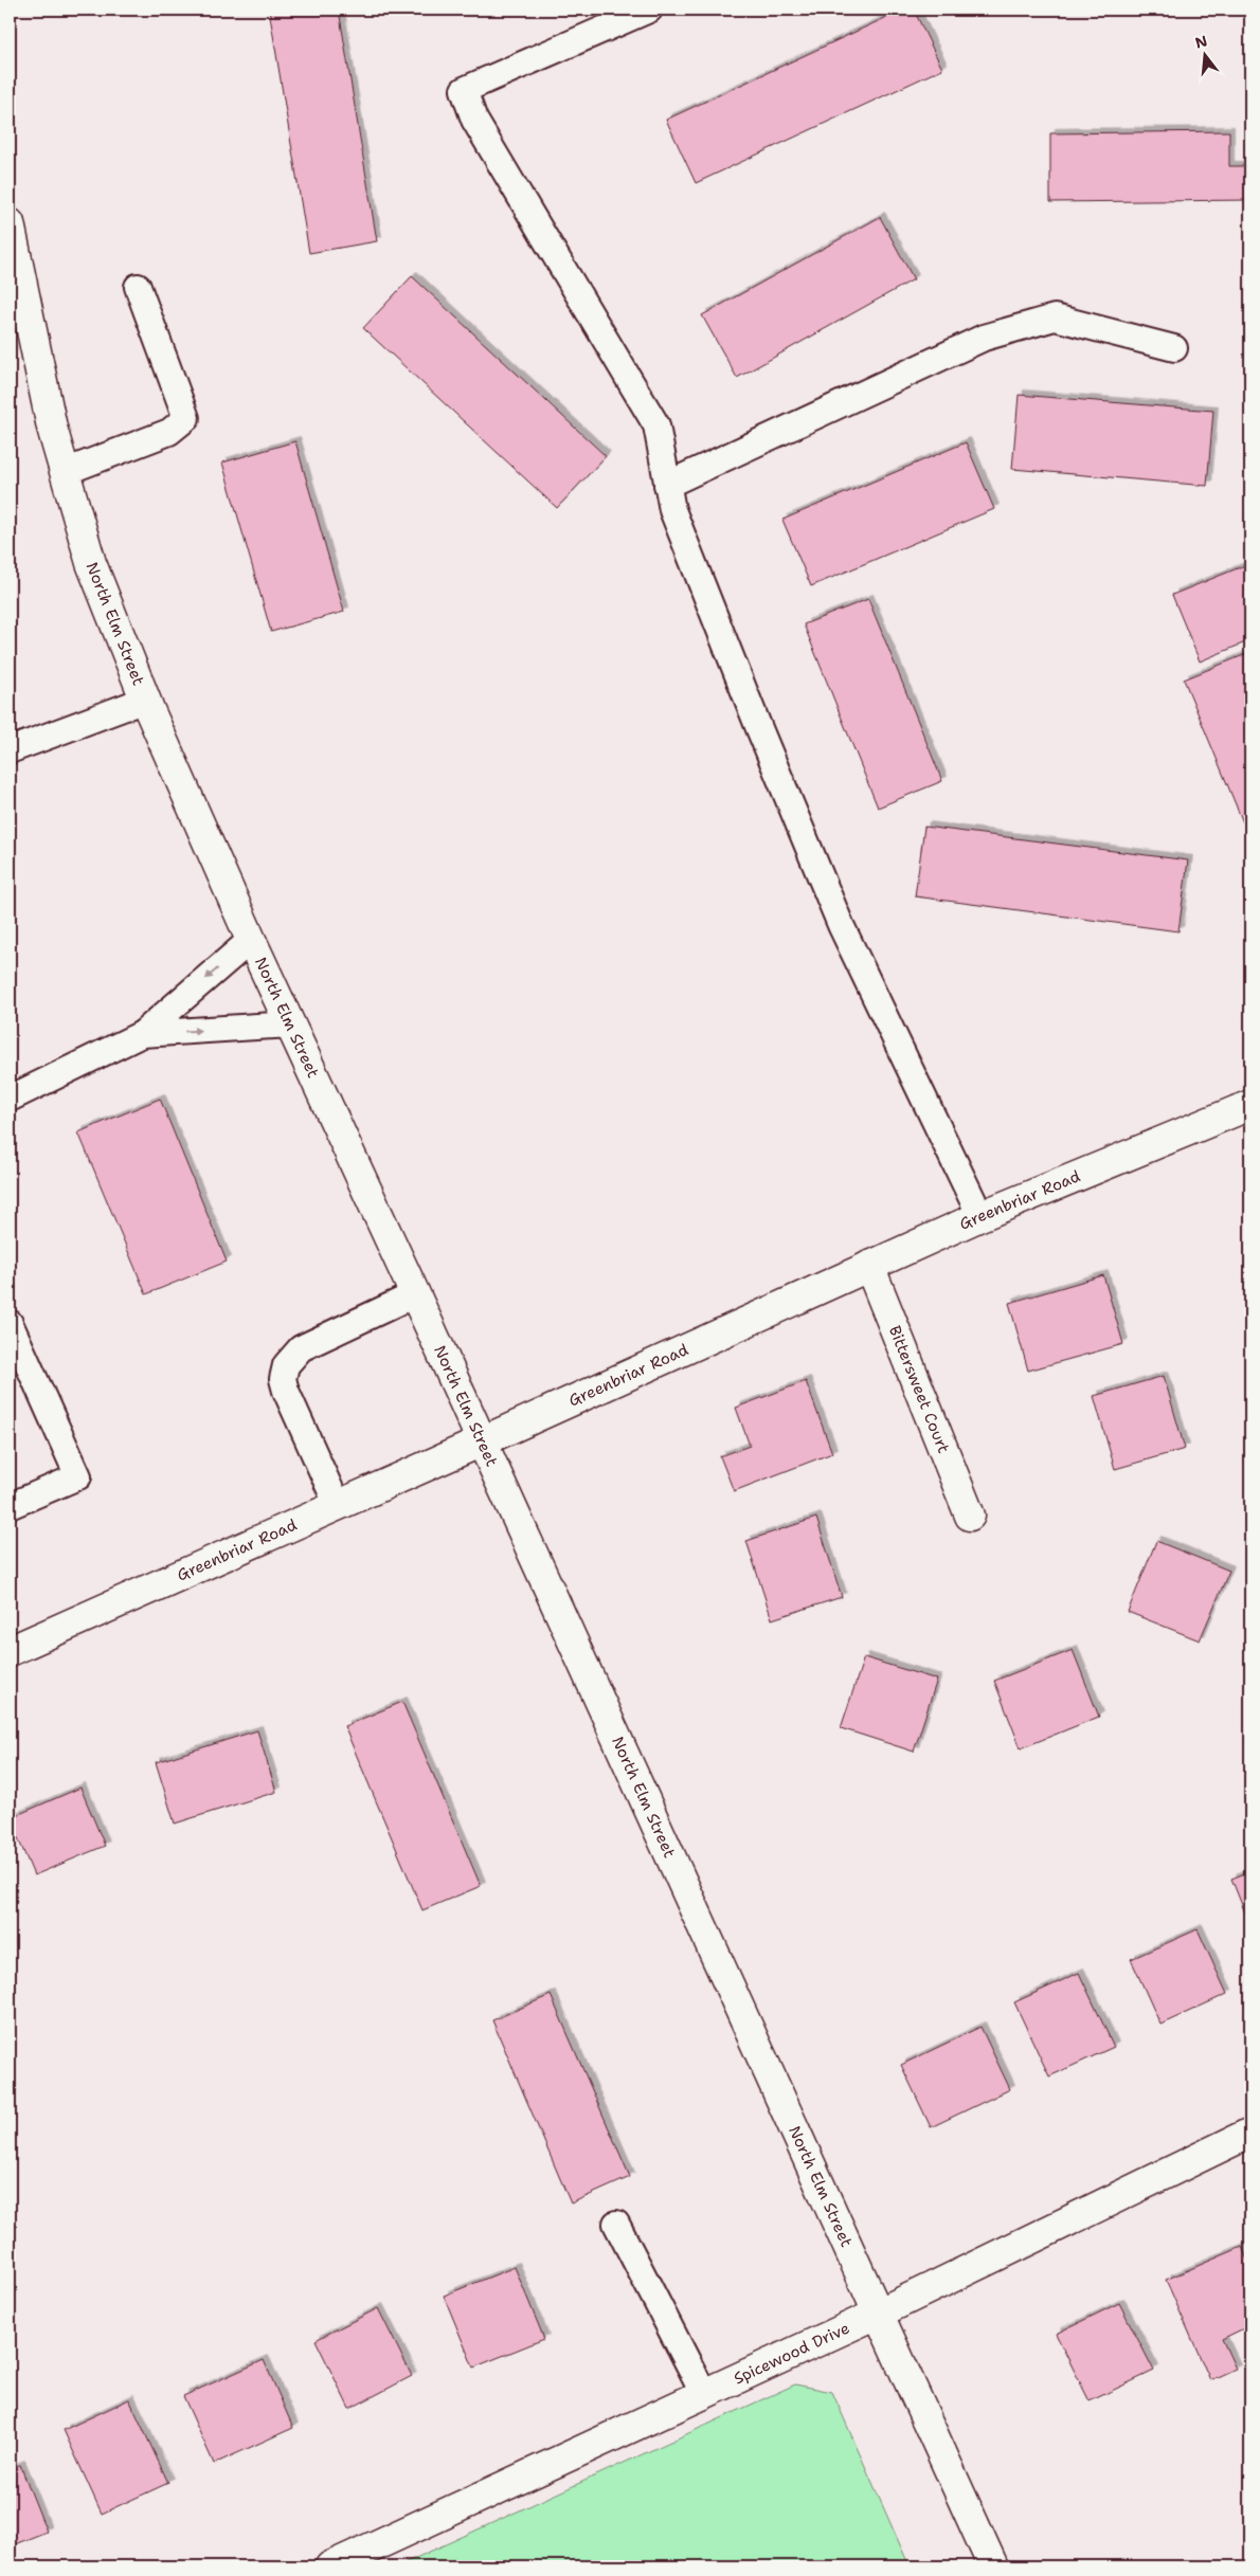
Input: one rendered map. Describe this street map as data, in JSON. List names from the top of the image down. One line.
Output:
{"streets":{"street":["North Elm Street","Greenbriar Road","Bittersweet Court","Spicewood Drive"]},"crossings":[["North Elm Street","Greenbriar Road"],["North Elm Street","Spicewood Drive"],["Greenbriar Road","Bittersweet Court"]],"north":"top"}
